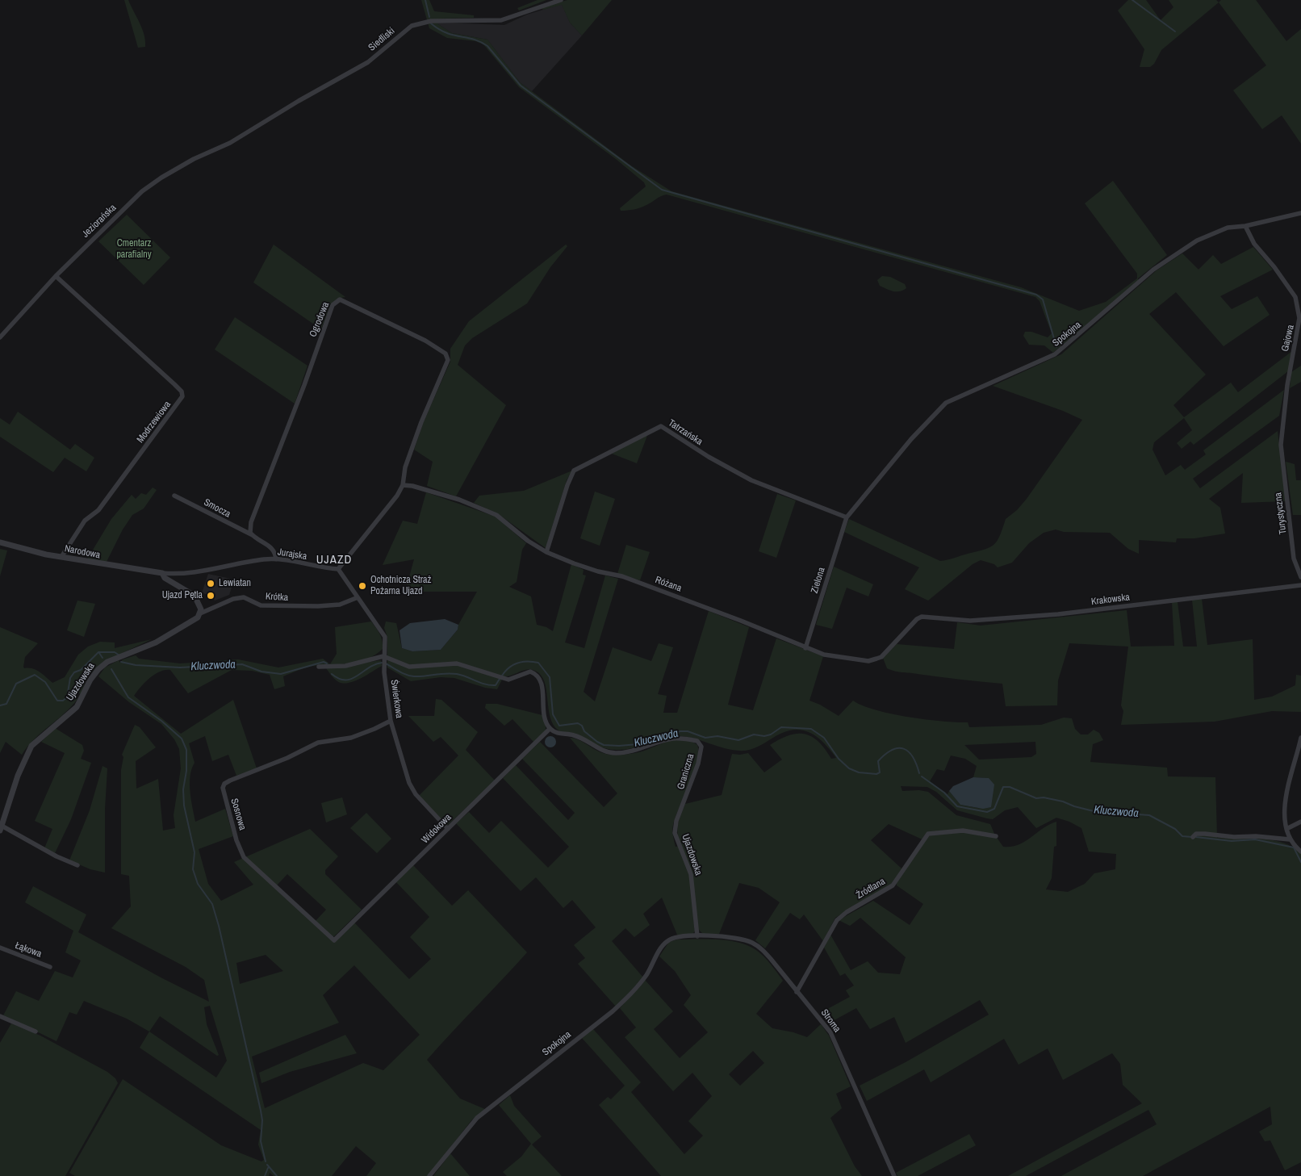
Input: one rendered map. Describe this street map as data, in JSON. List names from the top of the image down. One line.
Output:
{"streets":{"street":["Siedliski","Jeziorańska","Ogrodowa","Spokojna","Gajowa","Modrzewiowa","Tatrzańska","Smocza","Turystyczna","Narodowa","Jurajska","Zielona","Różana","Krótka","Krakowska","Ujazdowska","Świerkowa","Graniczna","Sosnowa","Widokowa","Źródlana","Łąkowa","Stroma"]},"crossings":[["Siedliski","Jeziorańska"],["Jeziorańska","Modrzewiowa"],["Ogrodowa","Smocza"],["Ogrodowa","Różana"],["Spokojna","Gajowa"],["Spokojna","Tatrzańska"],["Spokojna","Zielona"],["Spokojna","Ujazdowska"],["Spokojna","Stroma"],["Gajowa","Turystyczna"],["Modrzewiowa","Narodowa"],["Tatrzańska","Zielona"],["Tatrzańska","Różana"],["Narodowa","Jurajska"],["Jurajska","Świerkowa"],["Zielona","Różana"],["Różana","Krakowska"],["Krótka","Ujazdowska"],["Krótka","Świerkowa"],["Ujazdowska","Graniczna"],["Ujazdowska","Stroma"],["Świerkowa","Sosnowa"],["Świerkowa","Widokowa"],["Graniczna","Widokowa"],["Sosnowa","Widokowa"],["Źródlana","Stroma"]],"districts":["UJAZD"],"water":["Kluczwoda"],"parks":["Cmentarz parafialny"],"places":["Lewiatan","Ochotnicza Straż Pożarna Ujazd","Ujazd Pętla"]}
